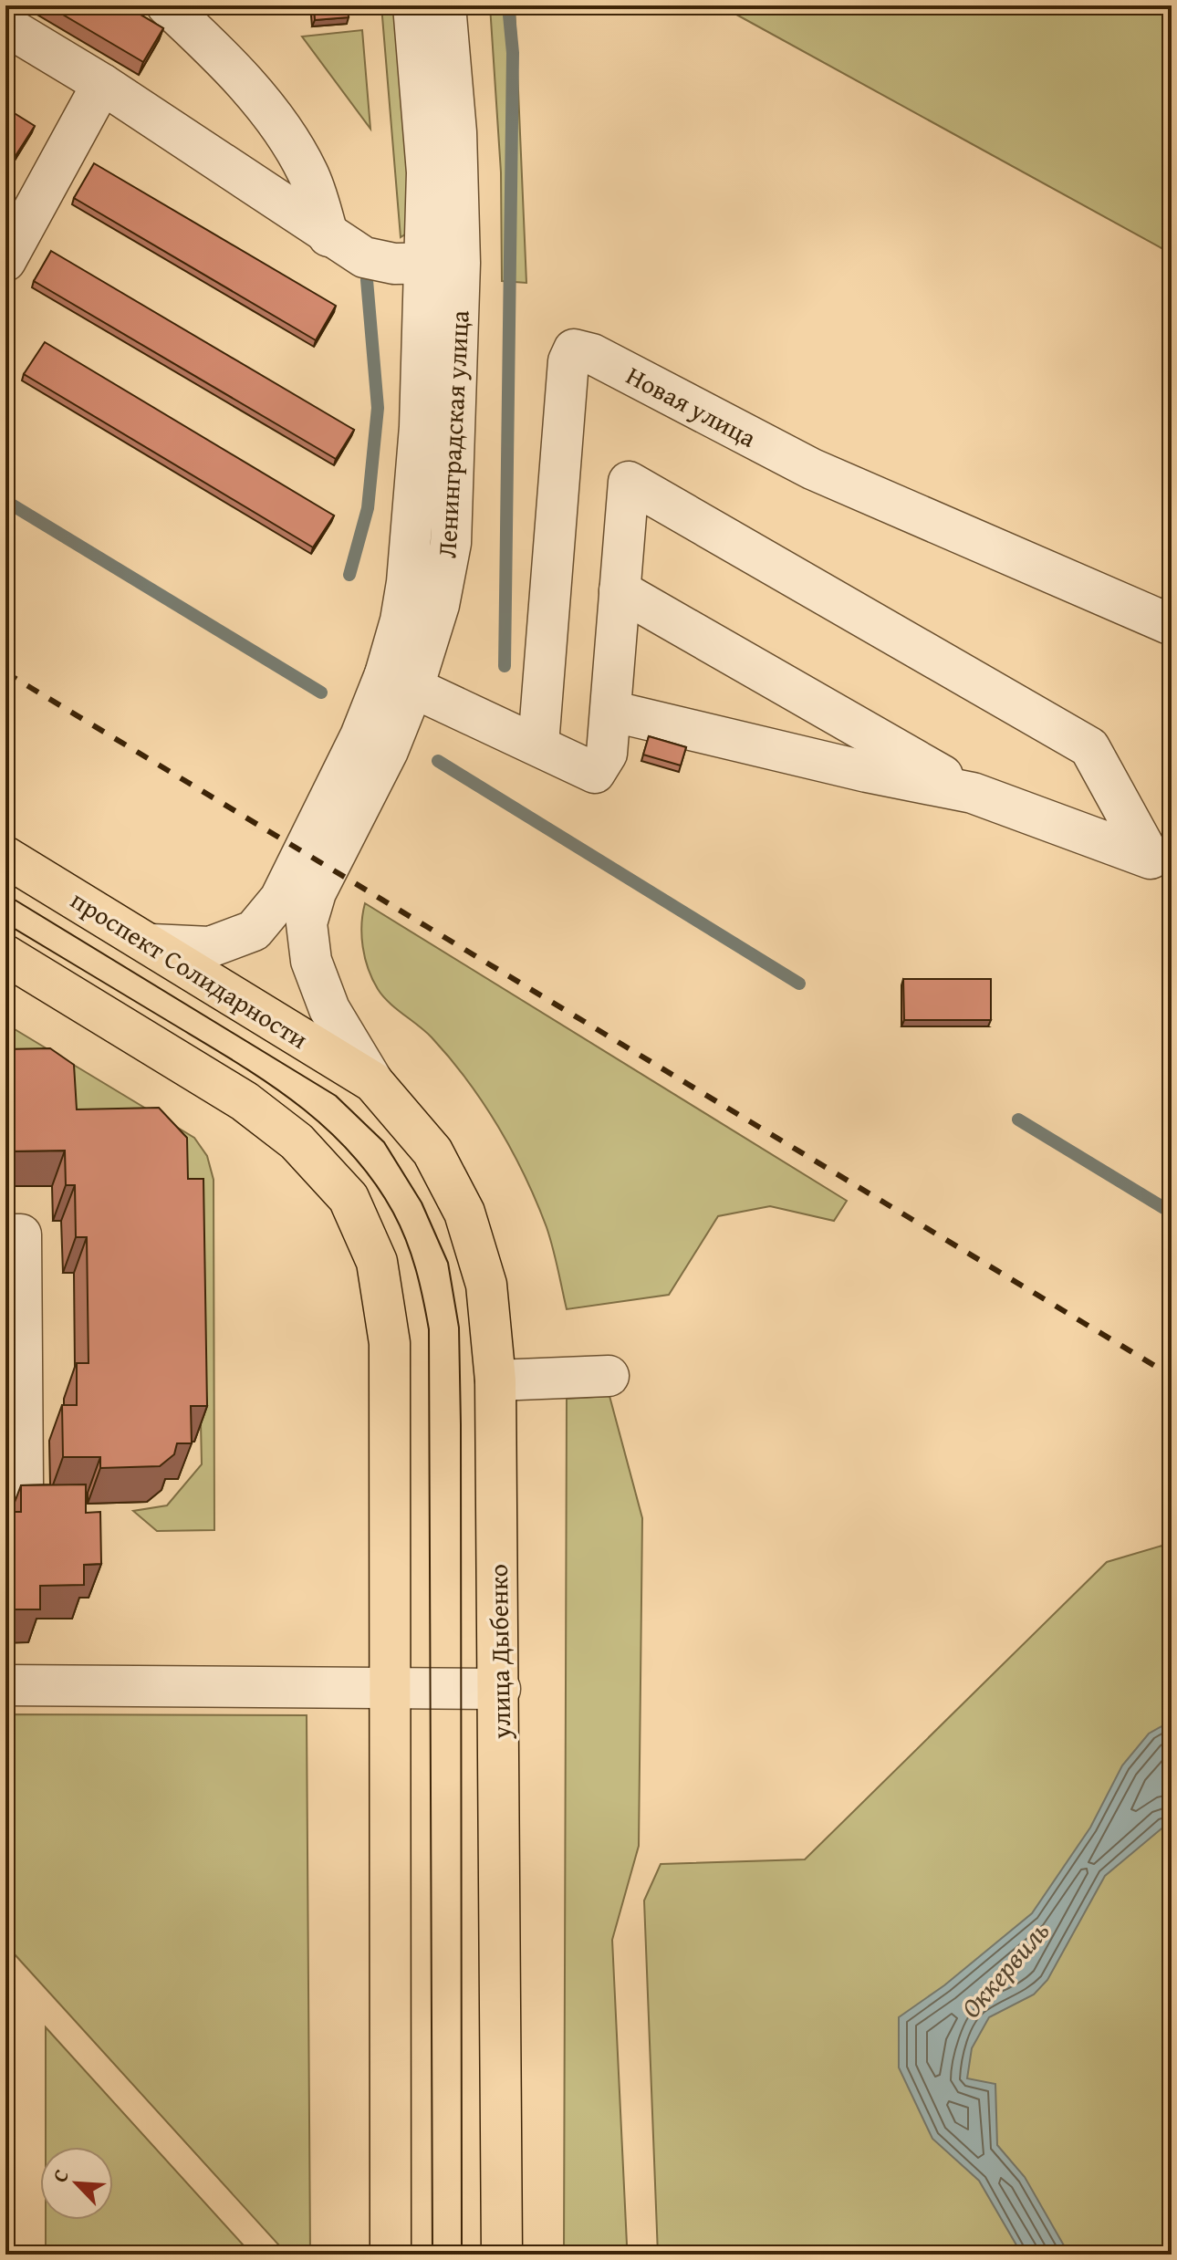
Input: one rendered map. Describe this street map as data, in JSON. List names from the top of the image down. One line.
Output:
{"streets":{"main road":["проспект Солидарности","улица Дыбенко"],"street":["Новая улица","Ленинградская улица"]},"crossings":[["Ленинградская улица","проспект Солидарности"],["проспект Солидарности","улица Дыбенко"]],"water":["Оккервиль"],"north":"top left"}
